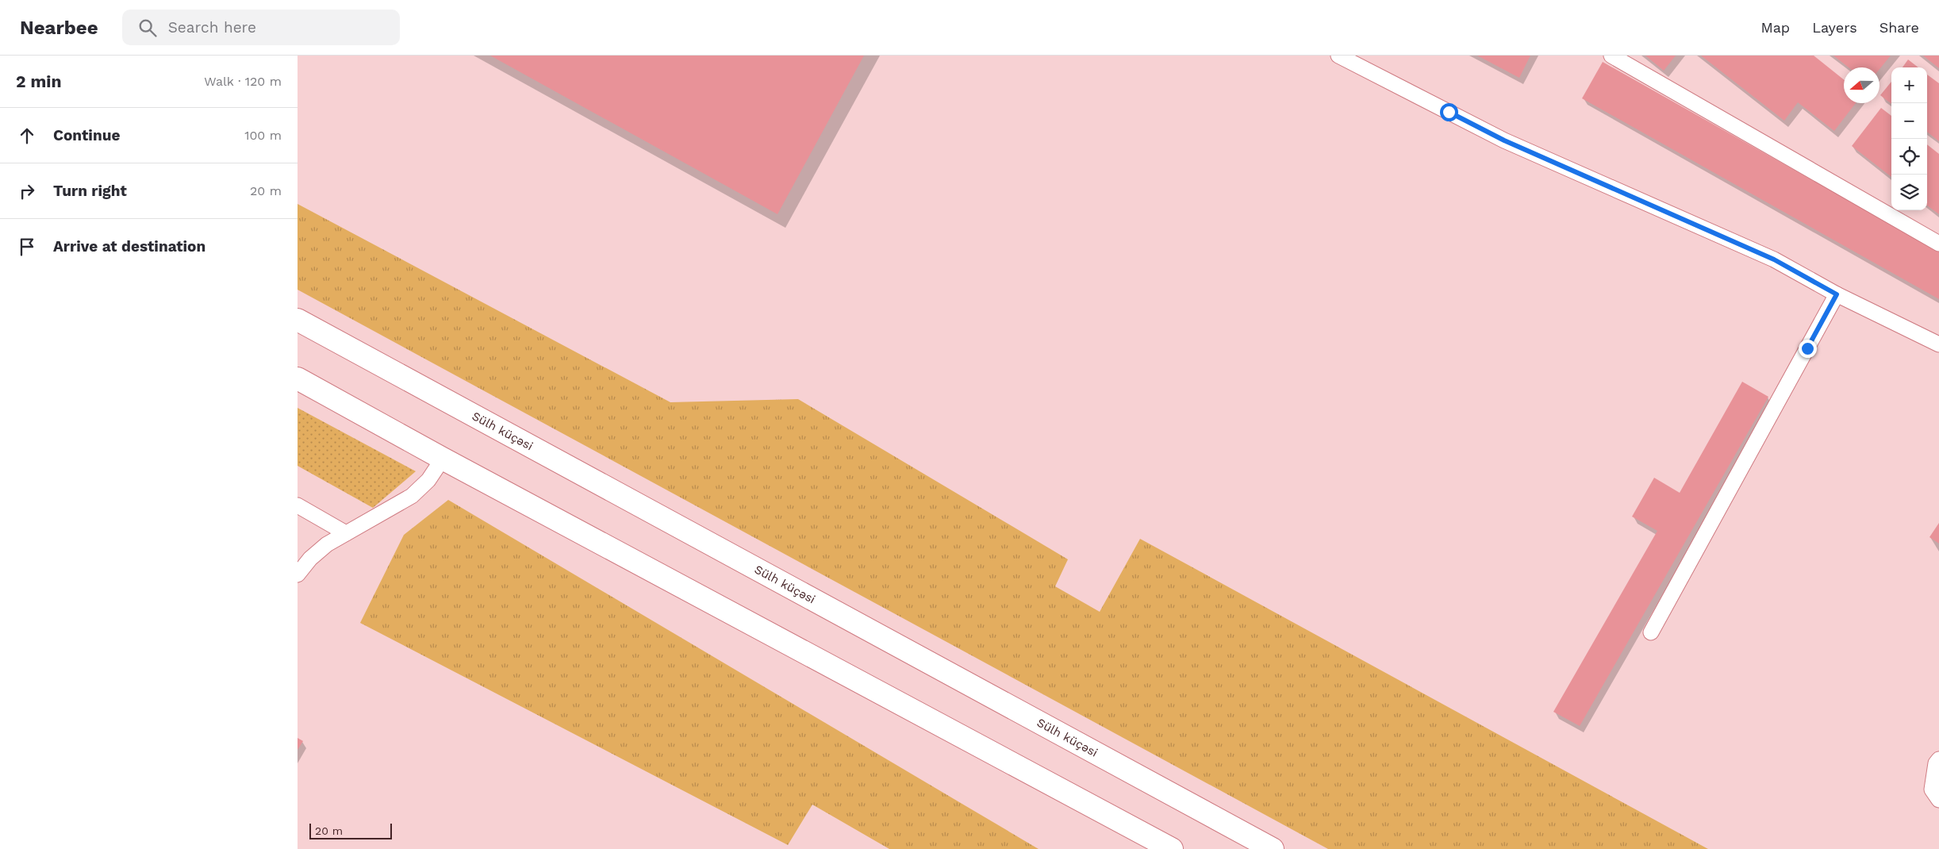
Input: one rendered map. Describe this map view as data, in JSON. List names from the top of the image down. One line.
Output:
{"streets":{"highway":["Sülh küçəsi"]},"scale_bar":"20 m","north":"left","page":{"header":"Nearbee","search":"Search here","nav":["Map","Layers","Share"],"heading":["2 min","Walk · 120 m"],"map_buttons":["+","−"],"list":[["Continue","100 m"],["Turn right","20 m"],"Arrive at destination"],"scale":"20 m"}}
